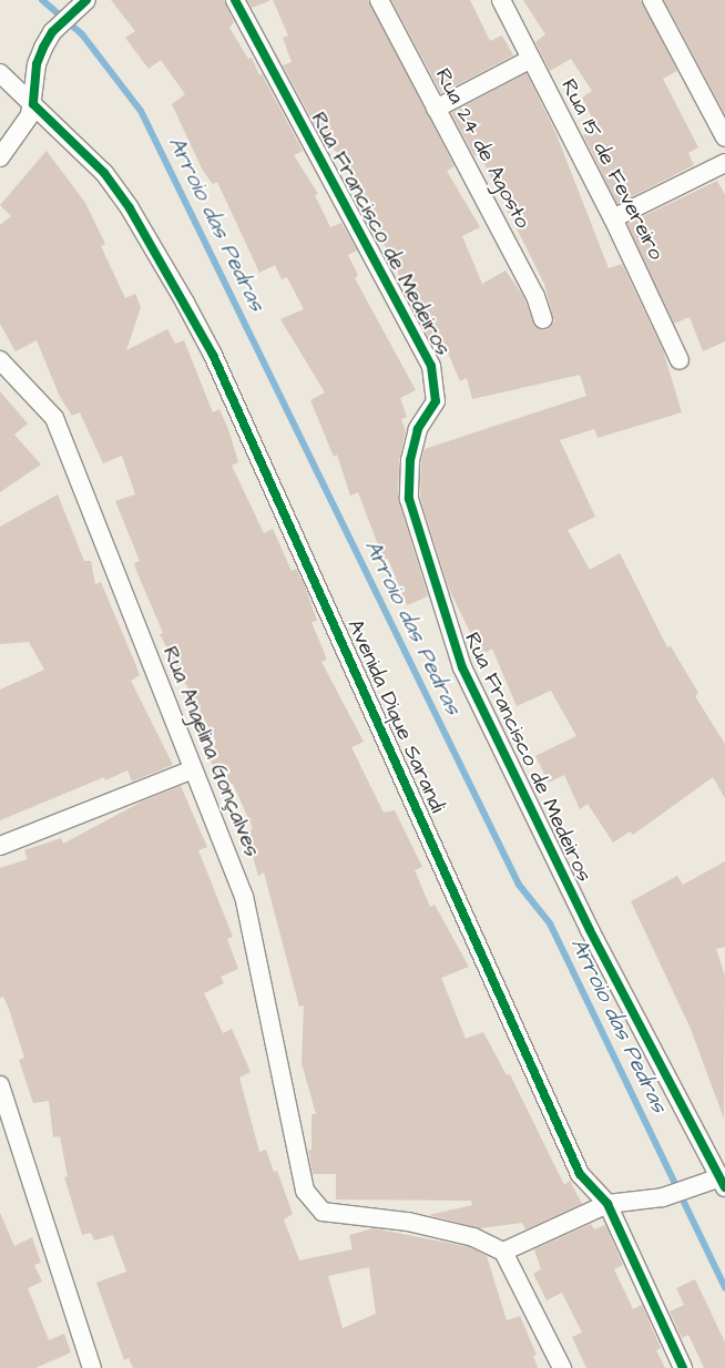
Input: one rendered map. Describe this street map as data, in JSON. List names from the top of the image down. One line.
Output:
{"streets":{"street":["Rua 24 de Agosto","Rua 15 de Fevereiro","Rua Francisco de Medeiros","Avenida Dique Sarandi","Rua Angelina Gonçalves"]},"water":["Arroio das Pedras"]}
